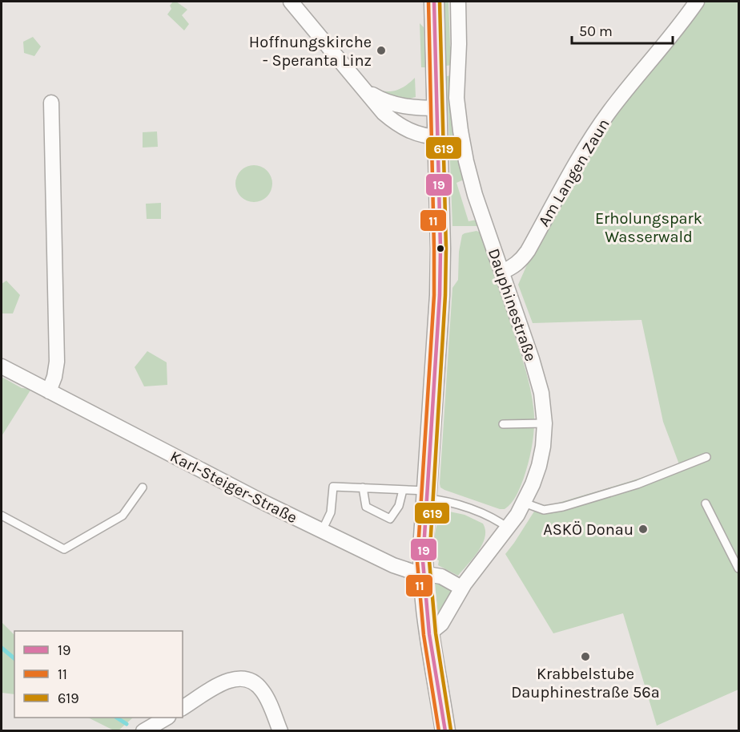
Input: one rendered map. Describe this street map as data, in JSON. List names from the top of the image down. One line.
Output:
{"streets":{"street":["Am Langen Zaun","Dauphinestraße","Karl-Steiger-Straße"]},"crossings":[["Am Langen Zaun","Dauphinestraße"]],"parks":["Erholungspark Wasserwald"],"places":["Hoffnungskirche - Speranta Linz","ASKÖ Donau","Krabbelstube Dauphinestraße 56a"],"lines":["transit line 19","transit line 11","transit line 619"],"legend":["19","11","619"],"scale_bar":"50 m"}
